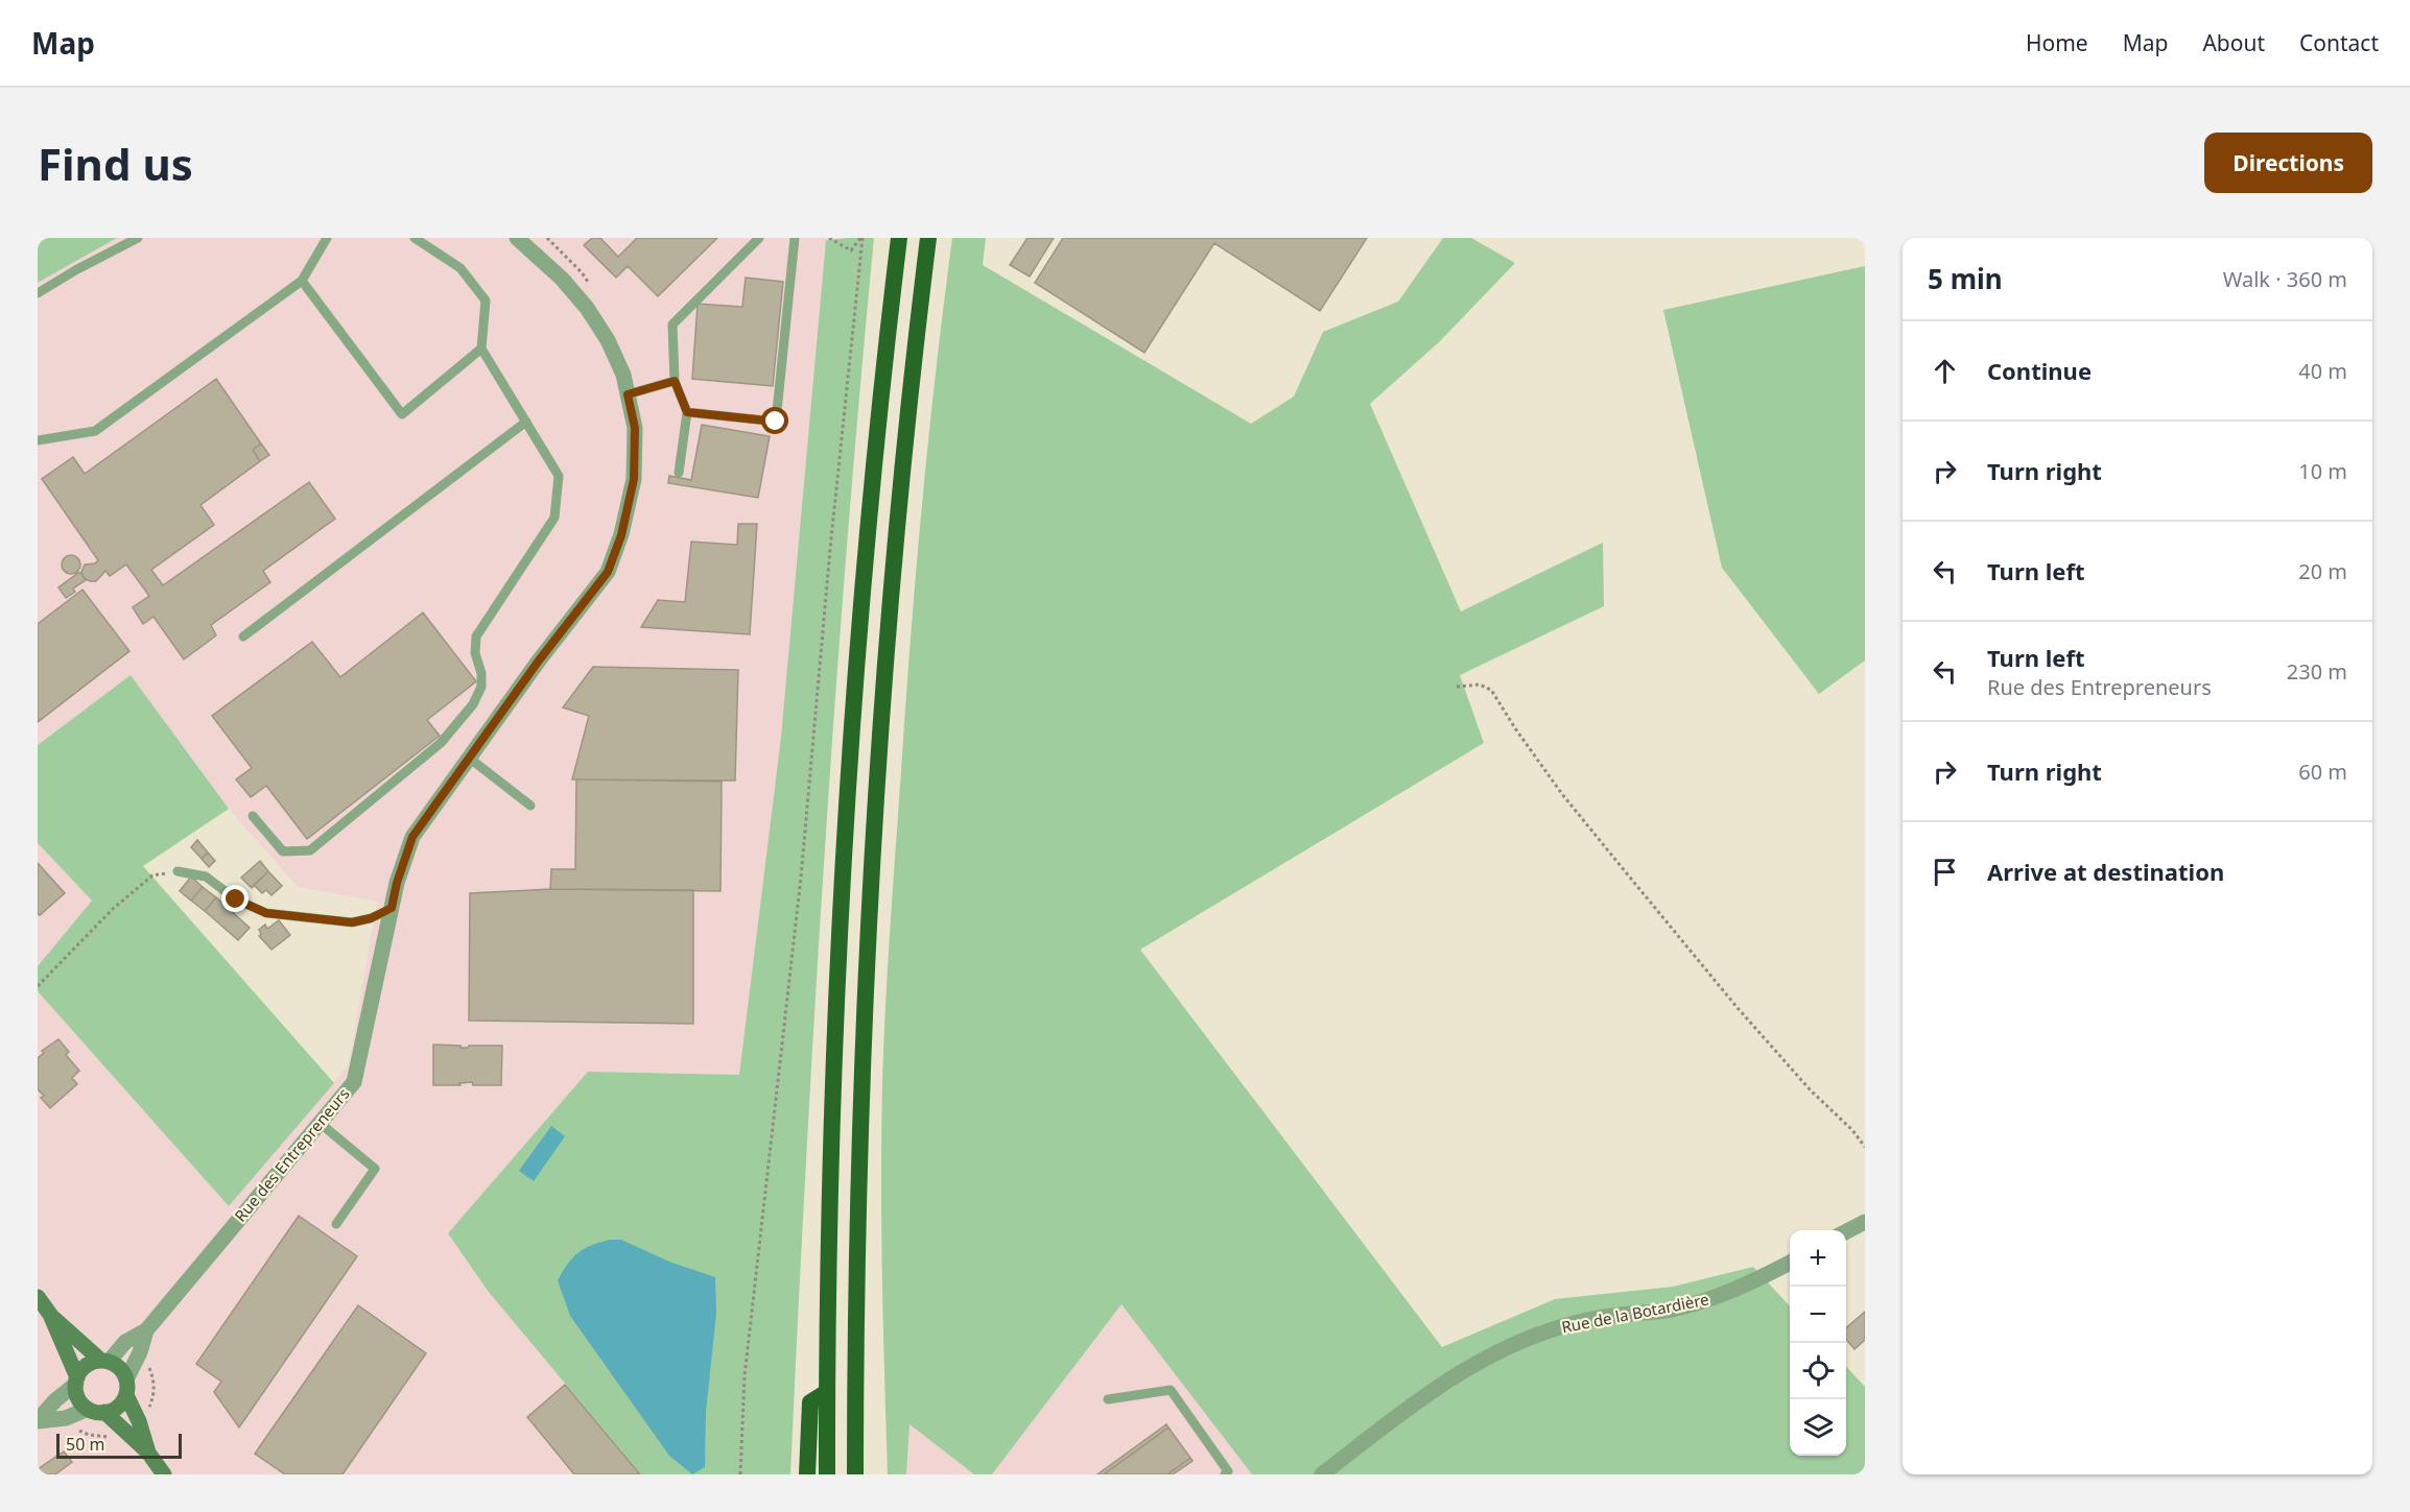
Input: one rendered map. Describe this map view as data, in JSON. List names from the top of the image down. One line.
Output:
{"streets":{"street":["Rue des Entrepreneurs","Rue de la Botardière"]},"scale_bar":"50 m","page":{"header":"Map","nav":["Home","Map","About","Contact"],"buttons":"Directions","title":"Find us","heading":["5 min","Walk · 360 m"],"list":[["Continue","40 m"],["Turn right","10 m"],["Turn left","20 m"],["Turn left","Rue des Entrepreneurs","230 m"],["Turn right","60 m"],"Arrive at destination"],"map_buttons":["+","−"],"scale":"50 m"}}
